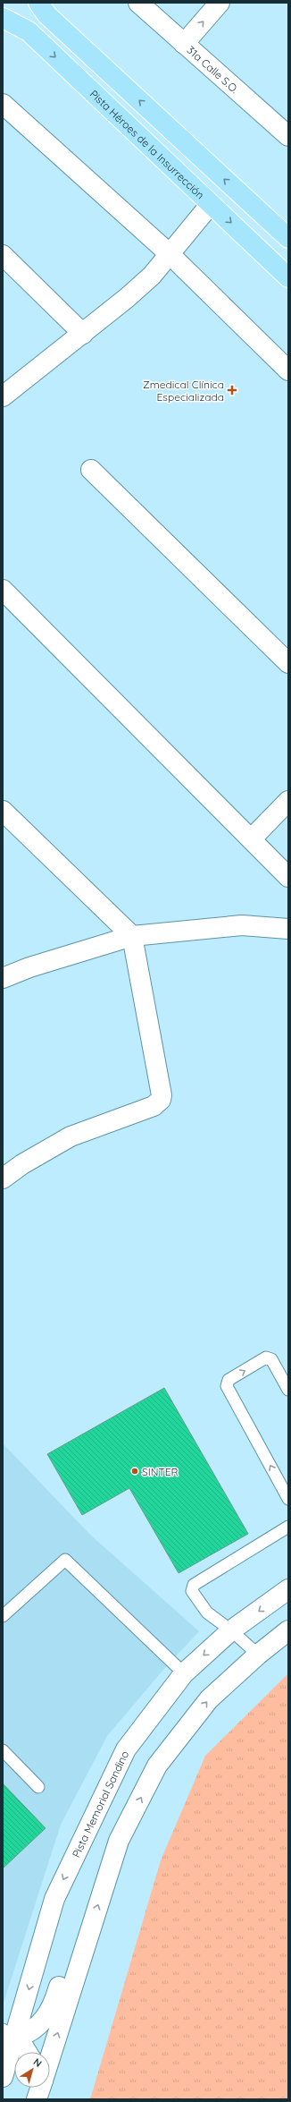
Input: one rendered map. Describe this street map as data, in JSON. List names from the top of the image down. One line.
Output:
{"streets":{"main road":["Pista Héroes de la Insurrección"],"street":["31a Calle S.O.","Pista Memorial Sandino"]},"places":{"health":["Zmedical Clínica Especializada"],"other":["SINTER"]},"north":"top right"}
